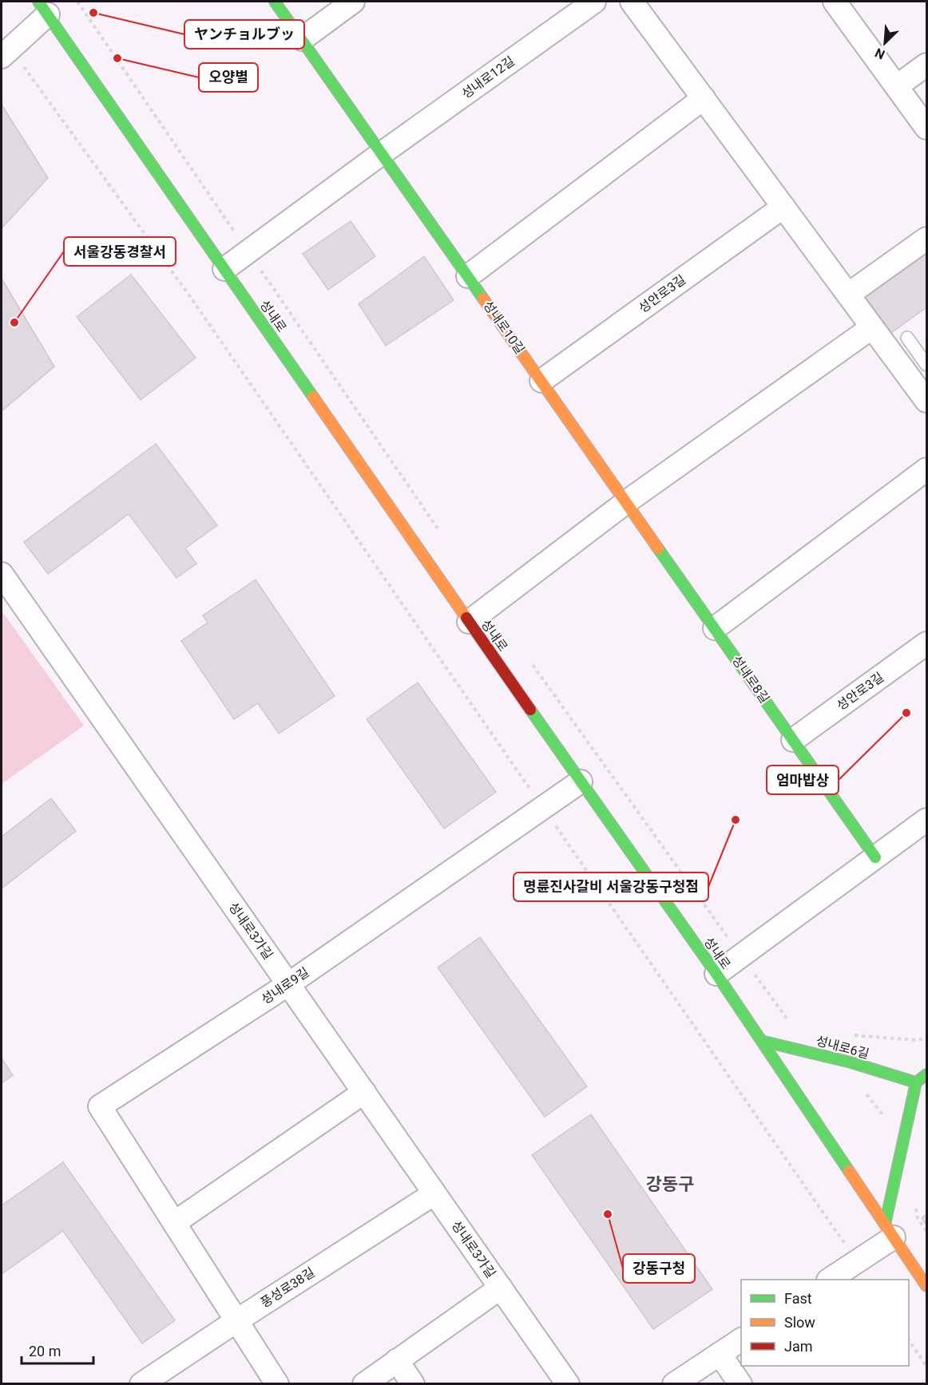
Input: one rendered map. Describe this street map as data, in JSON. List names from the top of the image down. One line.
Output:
{"streets":{"street":["성내로12길","성안로3길","성내로","성내로10길","성내로8길","성내로3가길","성내로9길","성내로6길","풍성로38길"]},"crossings":[["성내로12길","성내로"],["성내로12길","성내로10길"],["성안로3길","성내로10길"],["성안로3길","성내로8길"],["성내로","성내로9길"],["성내로","성내로6길"],["성내로10길","성내로8길"],["성내로3가길","성내로9길"],["성내로3가길","풍성로38길"],["성내로9길","풍성로38길"]],"districts":["강동구"],"places":["ヤンチョルブッ","오양별","서울강동경찰서","엄마밥상","명륜진사갈비 서울강동구청점","강동구청"],"legend":["Fast","Slow","Jam"],"scale_bar":"20 m","north":"bottom left"}
